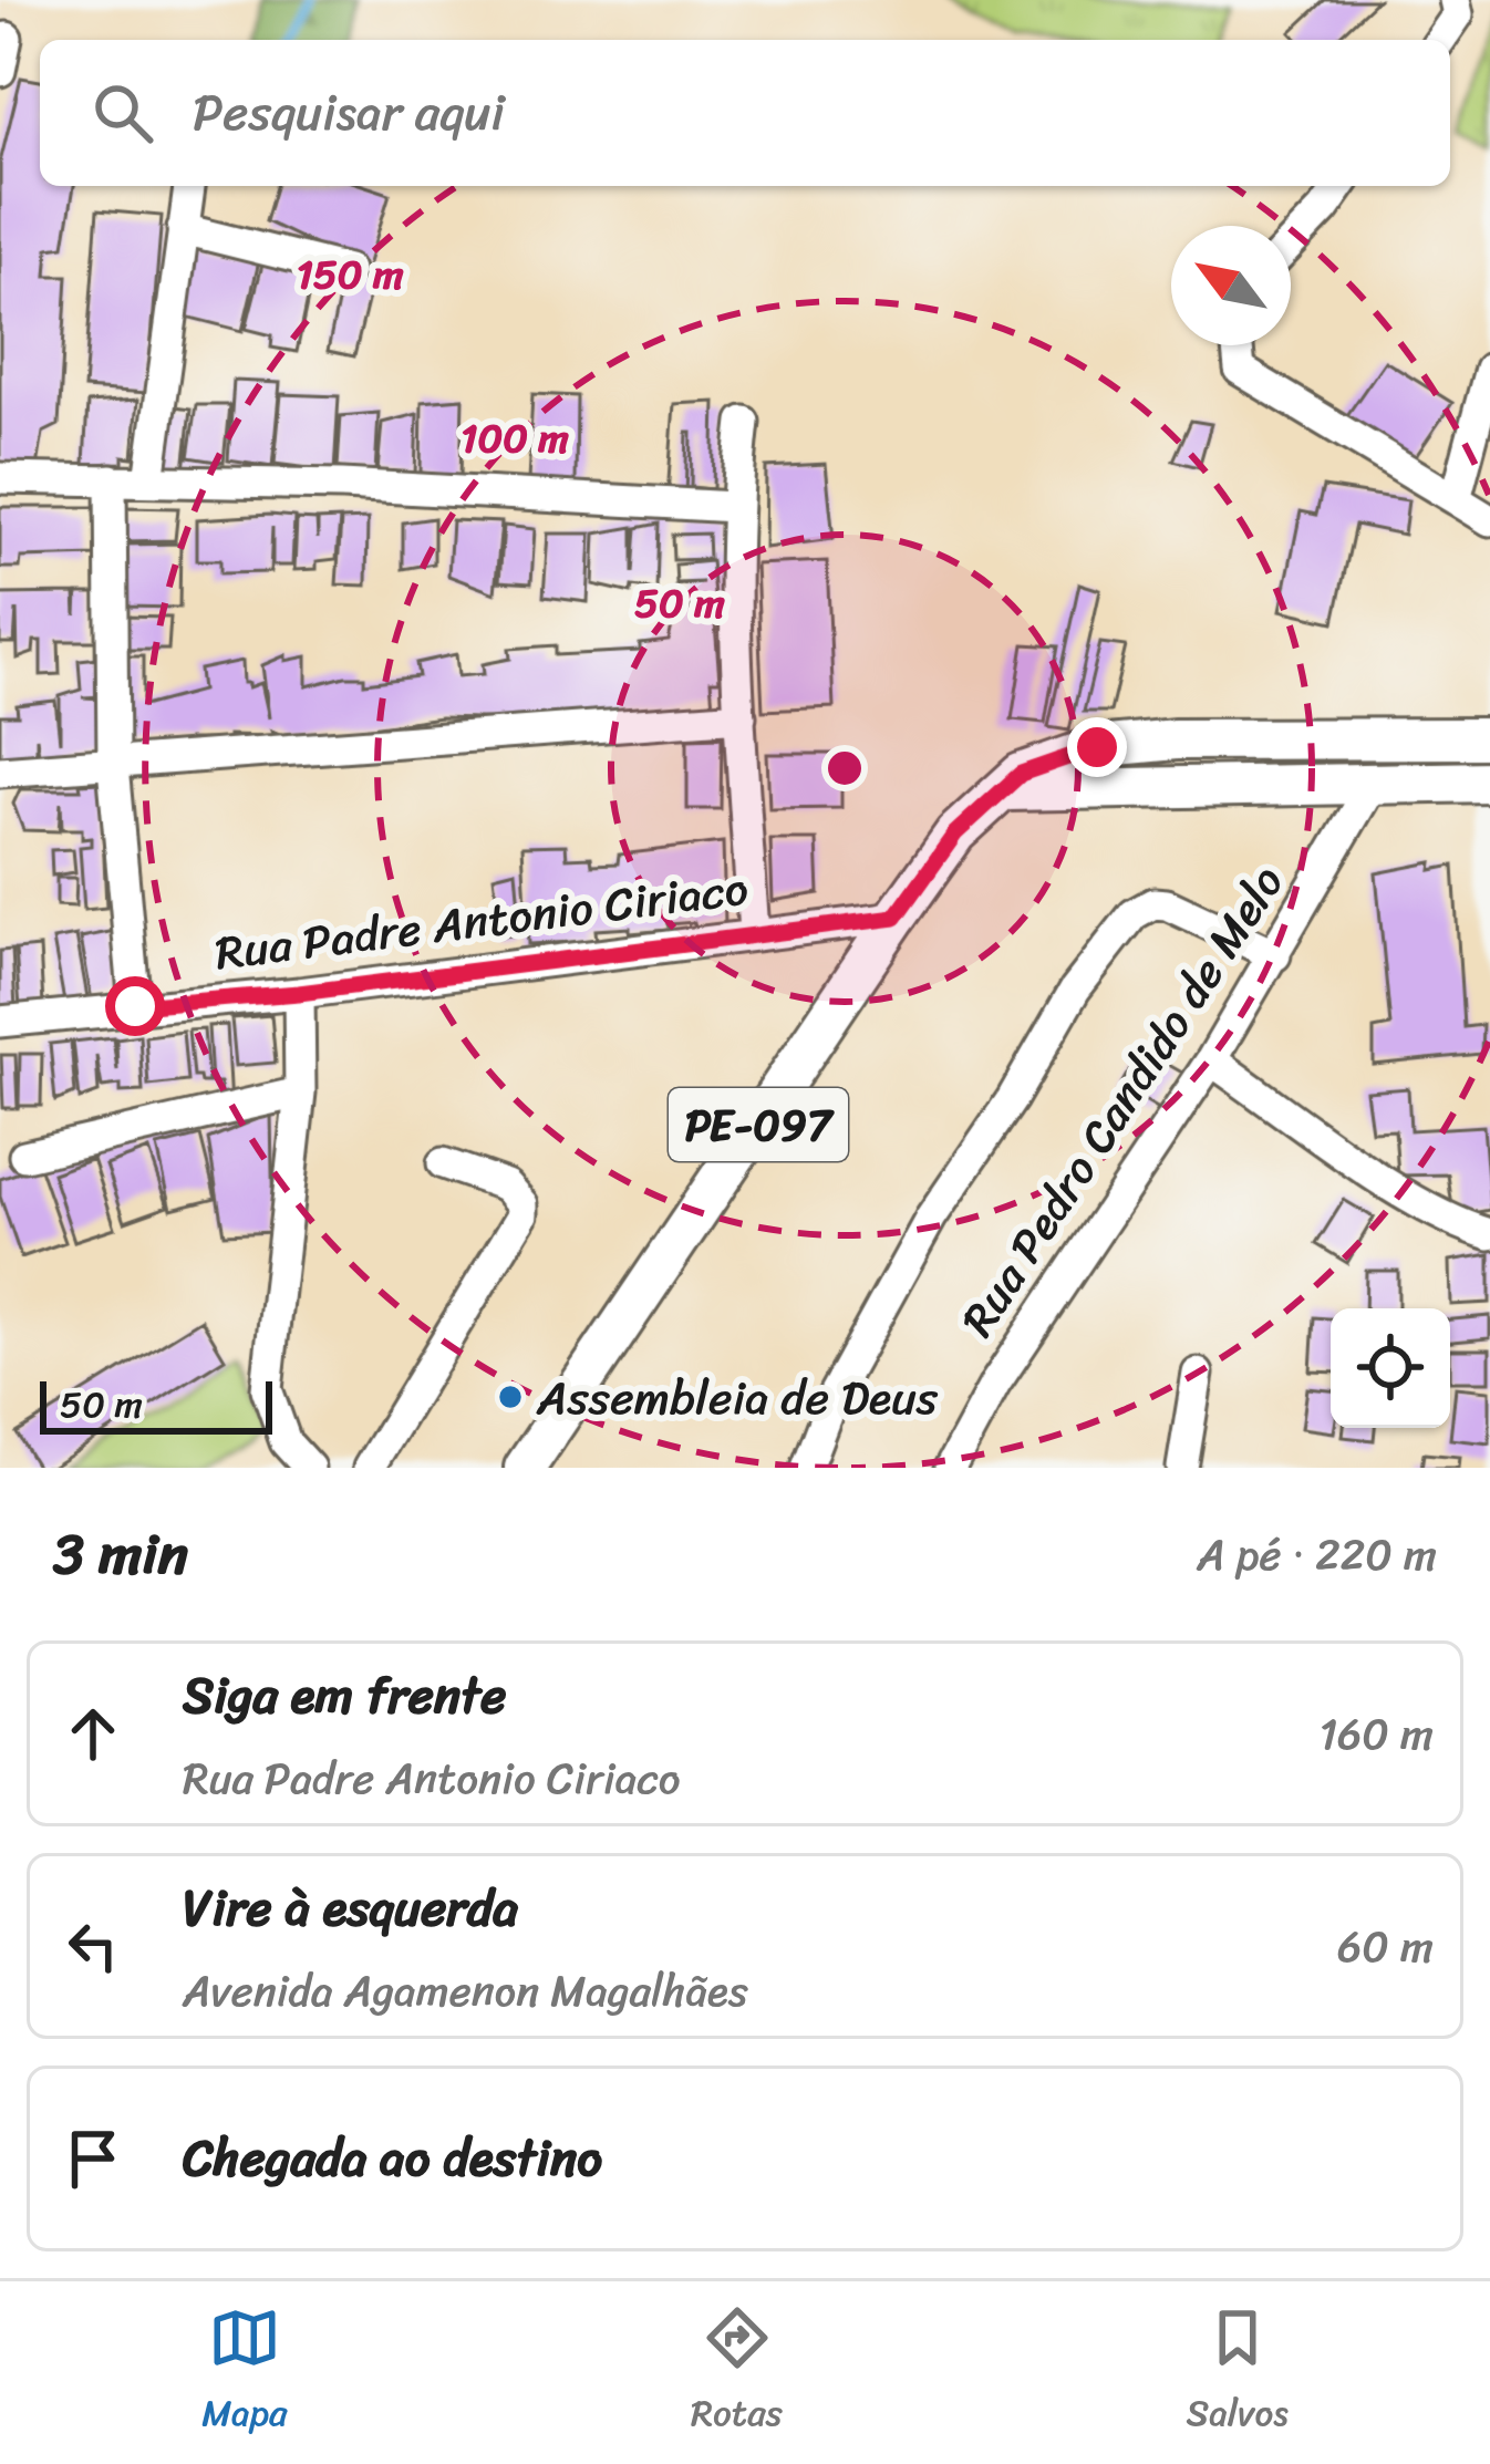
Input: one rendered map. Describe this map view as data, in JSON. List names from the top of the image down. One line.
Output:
{"streets":{"main road":["PE-097"],"street":["Rua Padre Antonio Ciriaco","Rua Pedro Candido de Melo"]},"crossings":[["Rua Padre Antonio Ciriaco","PE-097"]],"places":["Assembleia de Deus"],"scale_bar":"50 m","north":"top left","page":{"search":"Pesquisar aqui","scale":"50 m","heading":["3 min","A pé · 220 m"],"list":[["Siga em frente","Rua Padre Antonio Ciriaco","160 m"],["Vire à esquerda","Avenida Agamenon Magalhães","60 m"],"Chegada ao destino"],"nav":["Mapa","Rotas","Salvos"]},"rings":["150 m","100 m","50 m"]}
